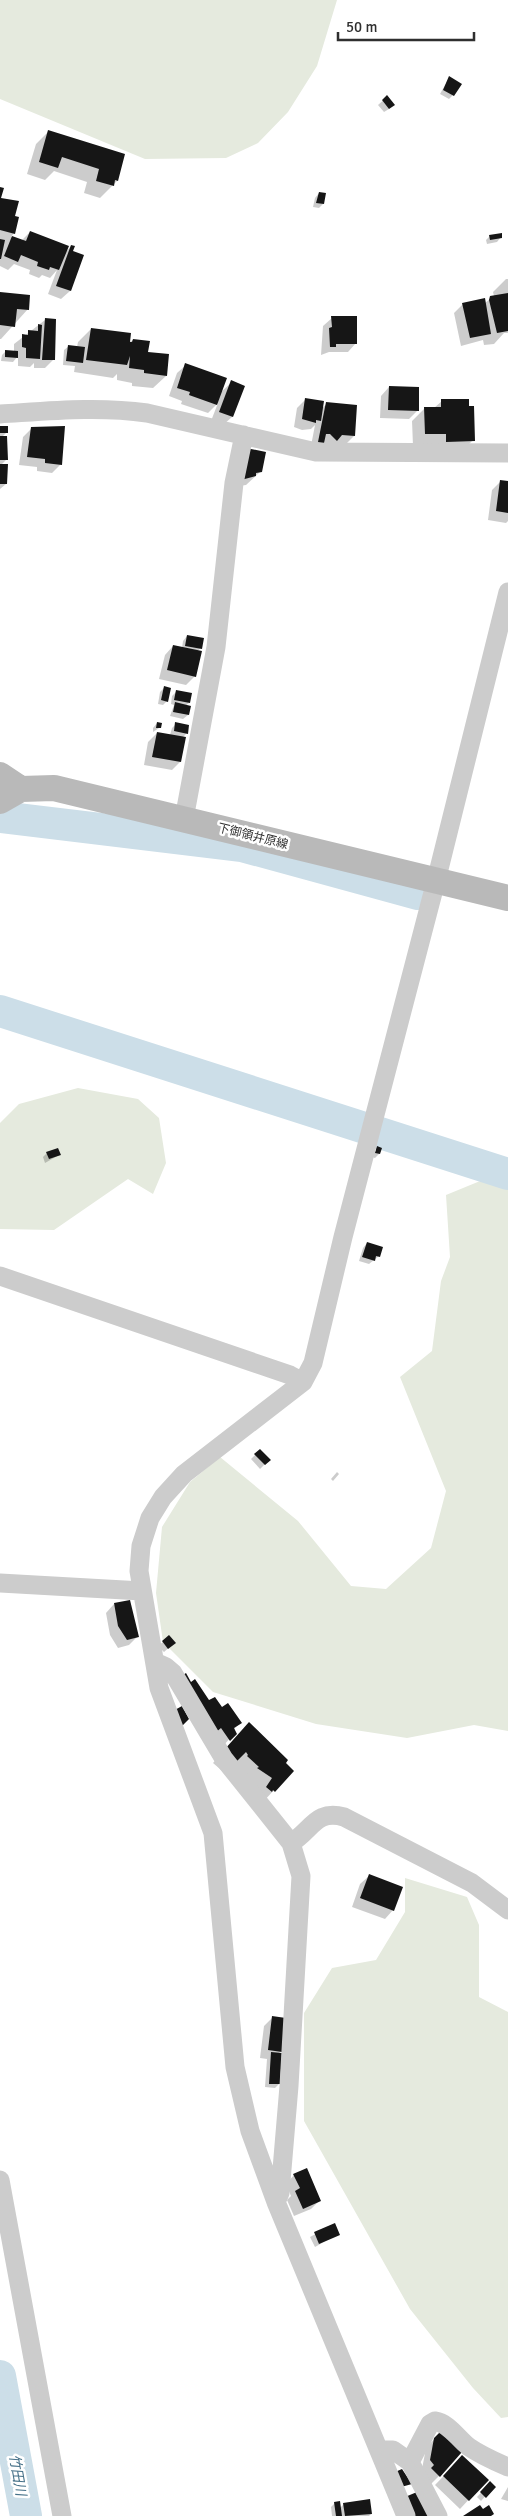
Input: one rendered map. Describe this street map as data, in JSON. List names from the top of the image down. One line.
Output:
{"streets":{"main road":["下御領井原線"]},"water":["竹田川"],"scale_bar":"50 m"}
